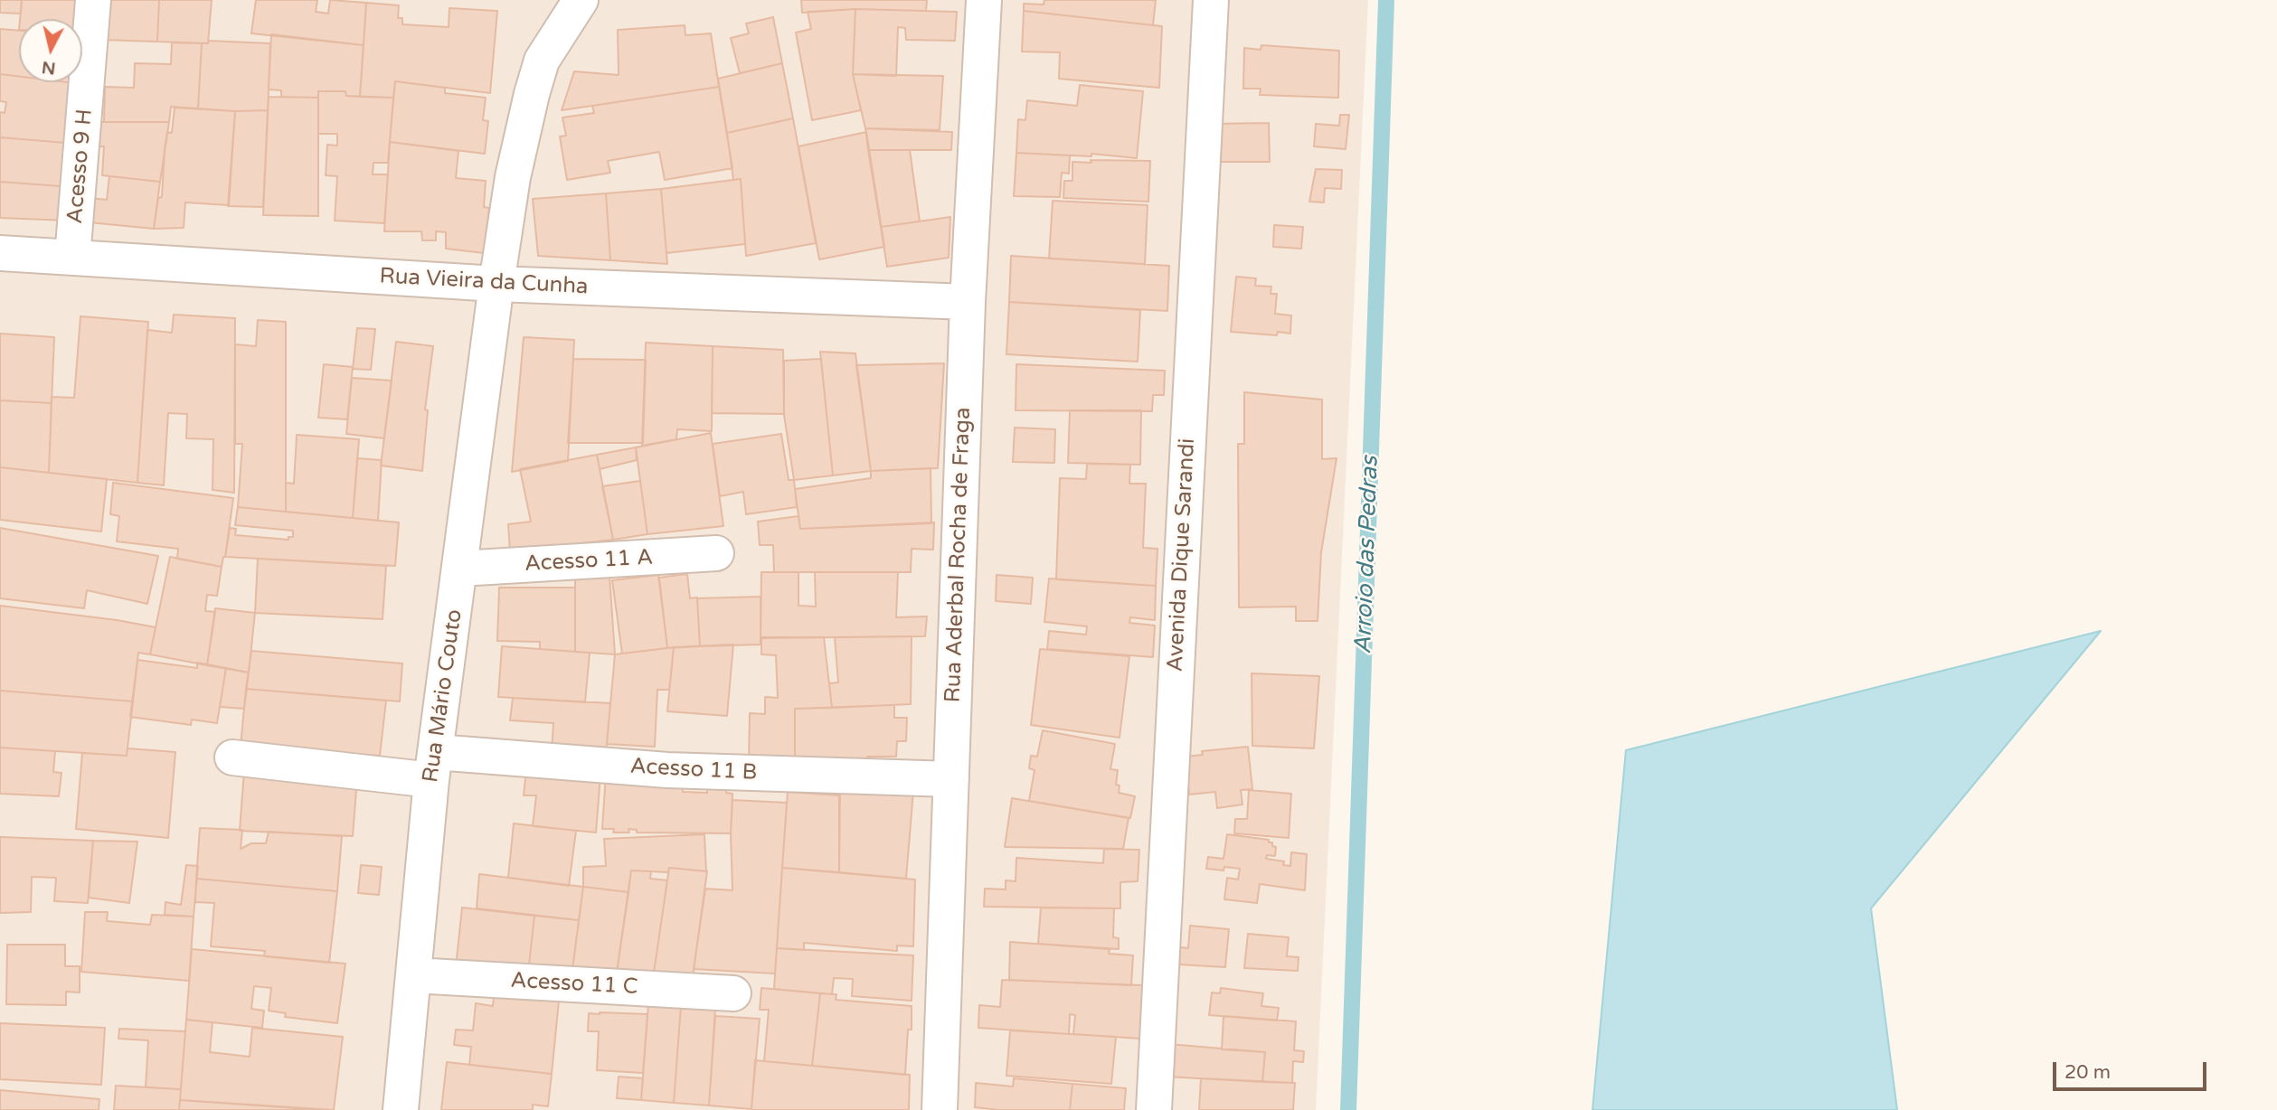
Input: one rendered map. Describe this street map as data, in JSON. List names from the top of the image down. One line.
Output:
{"streets":{"street":["Acesso 9 H","Rua Vieira da Cunha","Rua Aderbal Rocha de Fraga","Avenida Dique Sarandi","Acesso 11 A","Rua Mário Couto","Acesso 11 B","Acesso 11 C"]},"crossings":[["Acesso 9 H","Rua Vieira da Cunha"],["Rua Vieira da Cunha","Rua Aderbal Rocha de Fraga"],["Rua Vieira da Cunha","Rua Mário Couto"],["Rua Aderbal Rocha de Fraga","Acesso 11 B"],["Acesso 11 A","Rua Mário Couto"],["Rua Mário Couto","Acesso 11 B"],["Rua Mário Couto","Acesso 11 C"]],"water":["Arroio das Pedras"],"scale_bar":"20 m","north":"bottom"}
